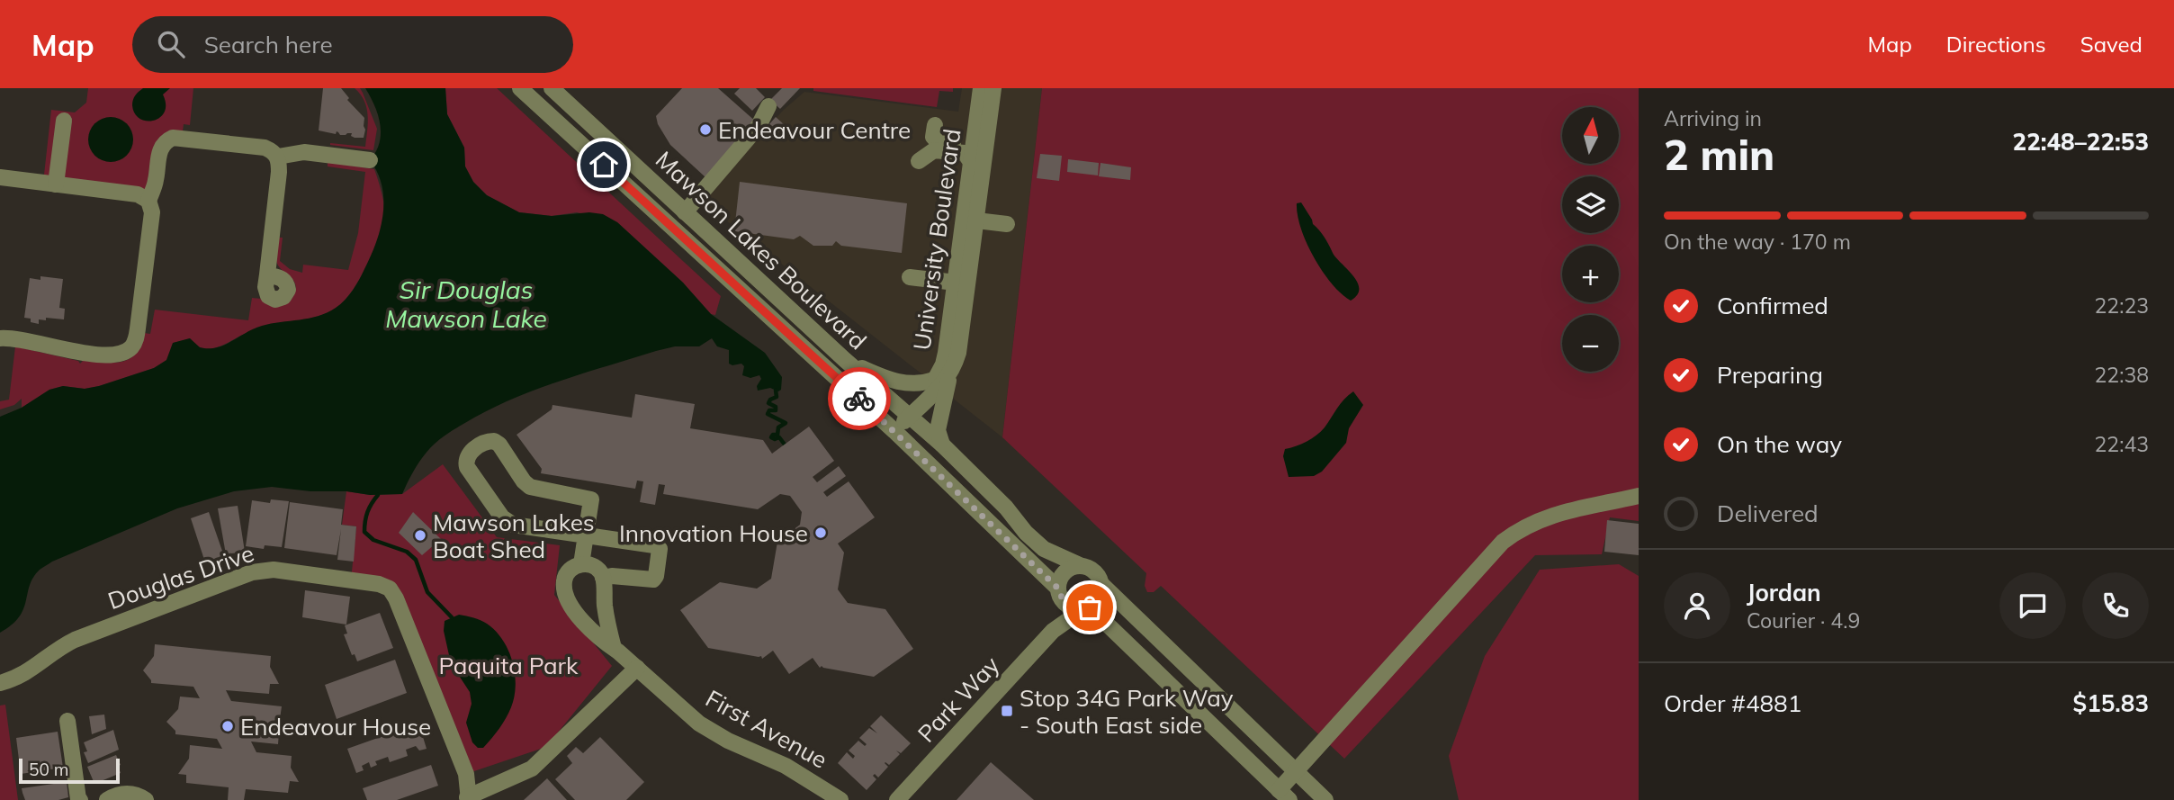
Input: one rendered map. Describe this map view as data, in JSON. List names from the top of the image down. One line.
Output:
{"streets":{"street":["University Boulevard","Mawson Lakes Boulevard","Douglas Drive","Park Way","First Avenue"]},"crossings":[["University Boulevard","Mawson Lakes Boulevard"],["Mawson Lakes Boulevard","Park Way"]],"water":["Sir Douglas Mawson Lake"],"parks":["Paquita Park"],"places":{"other":["Endeavour Centre","Innovation House","Mawson Lakes Boat Shed","Endeavour House"],"transit":["Stop 34G Park Way - South East side"]},"scale_bar":"50 m","north":"top","page":{"header":"Map","search":"Search here","nav":["Map","Directions","Saved"],"heading":["2 min","Arriving in","22:48–22:53"],"panel":["Jordan","Courier · 4.9","Order #4881","$15.83"],"map_buttons":["+","−"],"bar":"On the way · 170 m","list":[["Confirmed","22:23"],["Preparing","22:38"],["On the way","22:43"],"Delivered"],"scale":"50 m"}}
